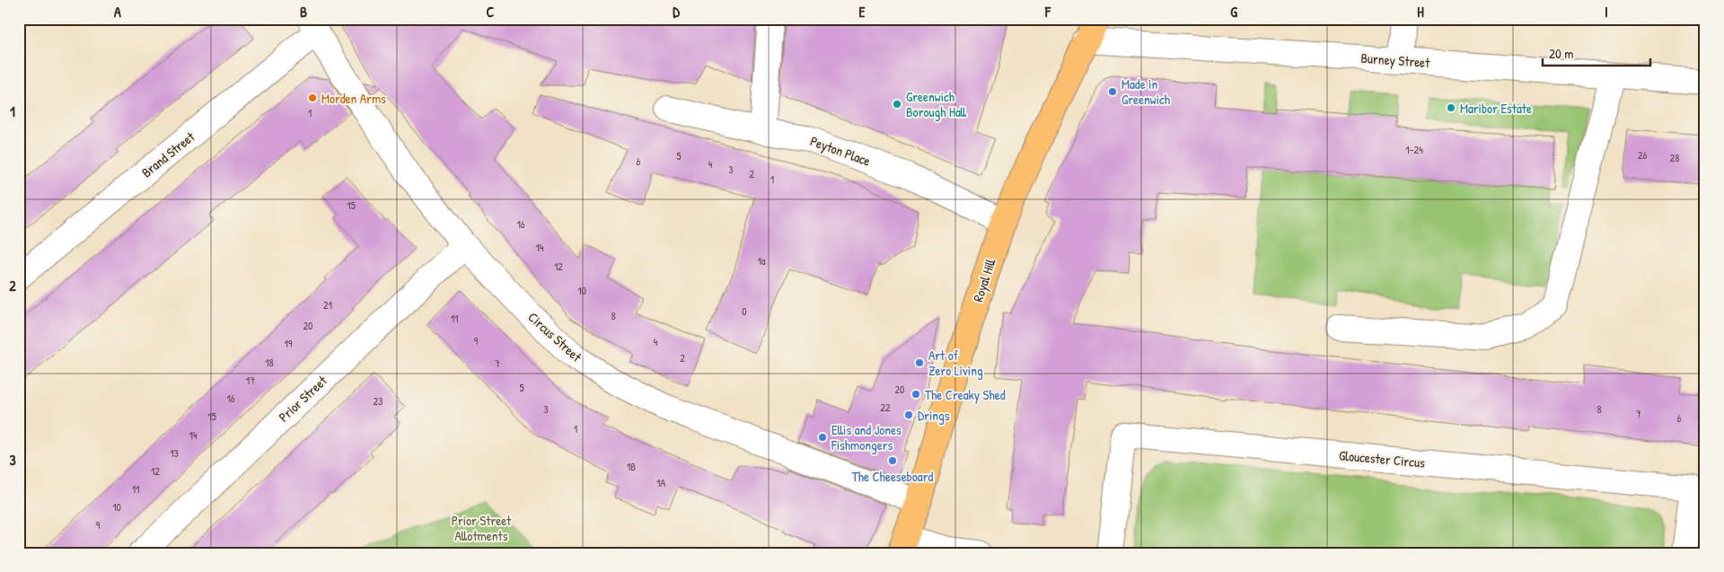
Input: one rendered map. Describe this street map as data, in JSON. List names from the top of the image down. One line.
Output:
{"streets":{"main road":["Royal Hill"],"street":["Burney Street","Peyton Place","Brand Street","Circus Street","Prior Street","Gloucester Circus"]},"crossings":[["Burney Street","Royal Hill"],["Peyton Place","Royal Hill"],["Brand Street","Circus Street"],["Royal Hill","Circus Street"],["Circus Street","Prior Street"]],"parks":["Prior Street Allotments"],"places":["Made in Greenwich","Morden Arms","Greenwich Borough Hall","Maribor Estate","Art of Zero Living","The Creaky Shed","Drings","Ellis and Jones Fishmongers","The Cheeseboard"],"house_numbers":["1","1-24","26","5","28","6","4","3","2","1","15","16","14","1a","12","10","21","0","8","11","20","9","4","19","2","18","7","17","5","20","16","23","22","3","8","7","15","6","1","14","13","1B","12","1A","11","10","9"],"scale_bar":"20 m","grid":{"columns":["A","B","C","D","E","F","G","H","I"],"rows":["1","2","3"]}}
